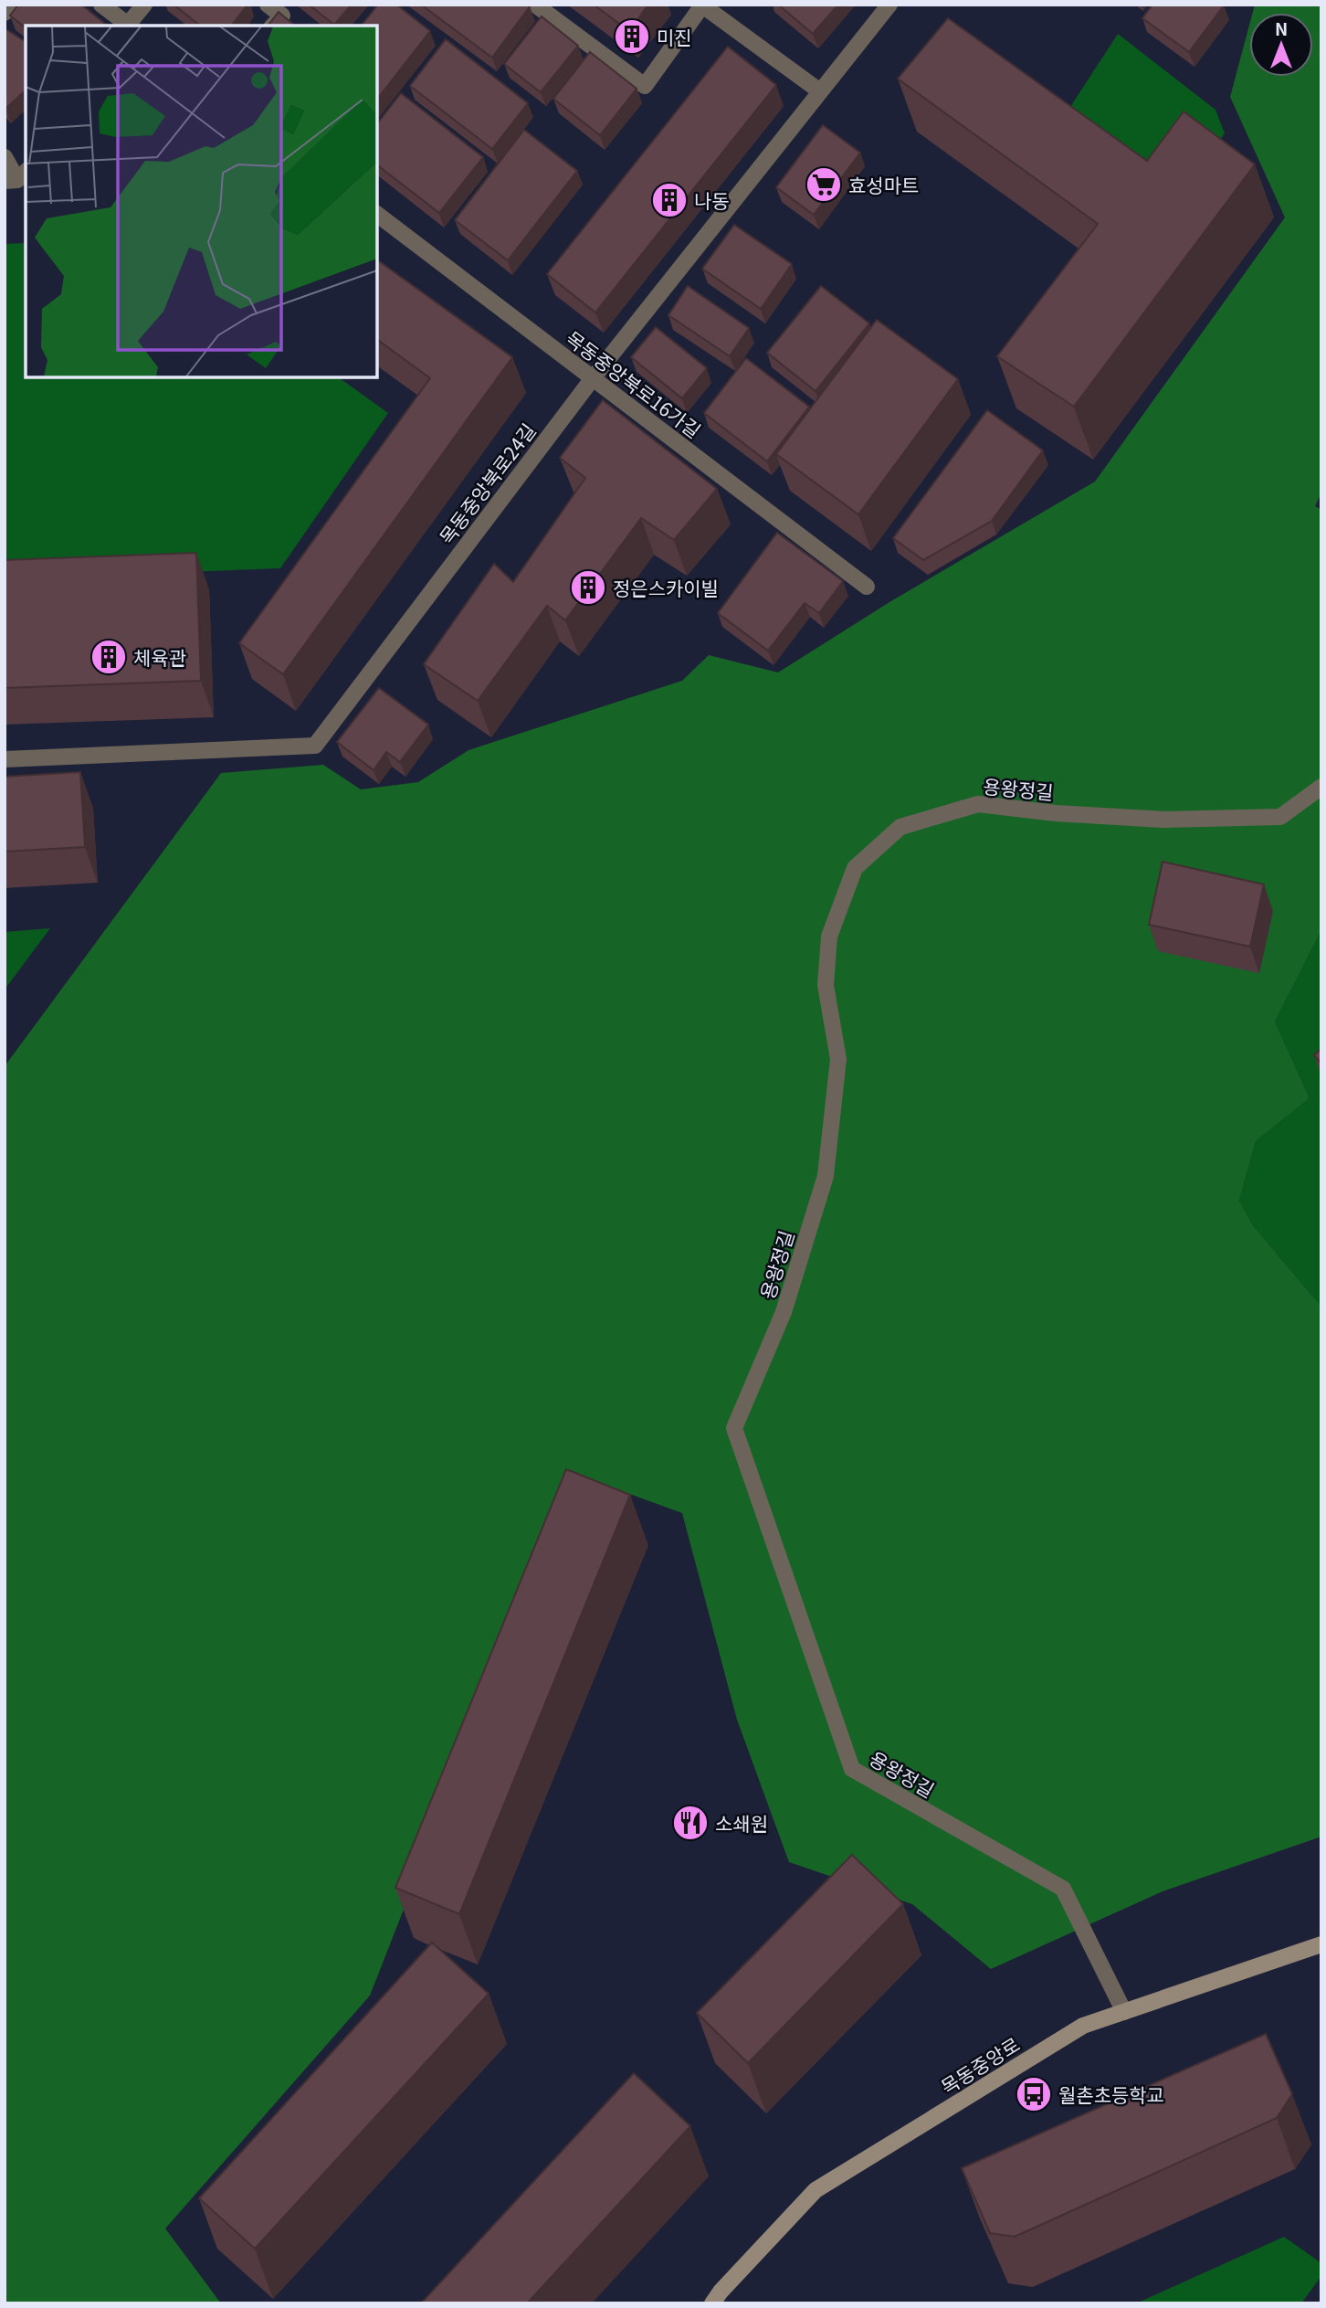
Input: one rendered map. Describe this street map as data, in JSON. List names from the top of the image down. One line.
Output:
{"streets":{"main road":["목동중앙로"],"street":["목동중앙북로16가길","목동중앙북로24길","용왕정길"]},"crossings":[["목동중앙북로16가길","목동중앙북로24길"],["용왕정길","목동중앙로"]],"places":{"building":["미진","나동","정은스카이빌","체육관"],"supermarket":["효성마트"],"restaurant":["소쇄원"],"bus stop":["월촌초등학교"]},"north":"top"}
